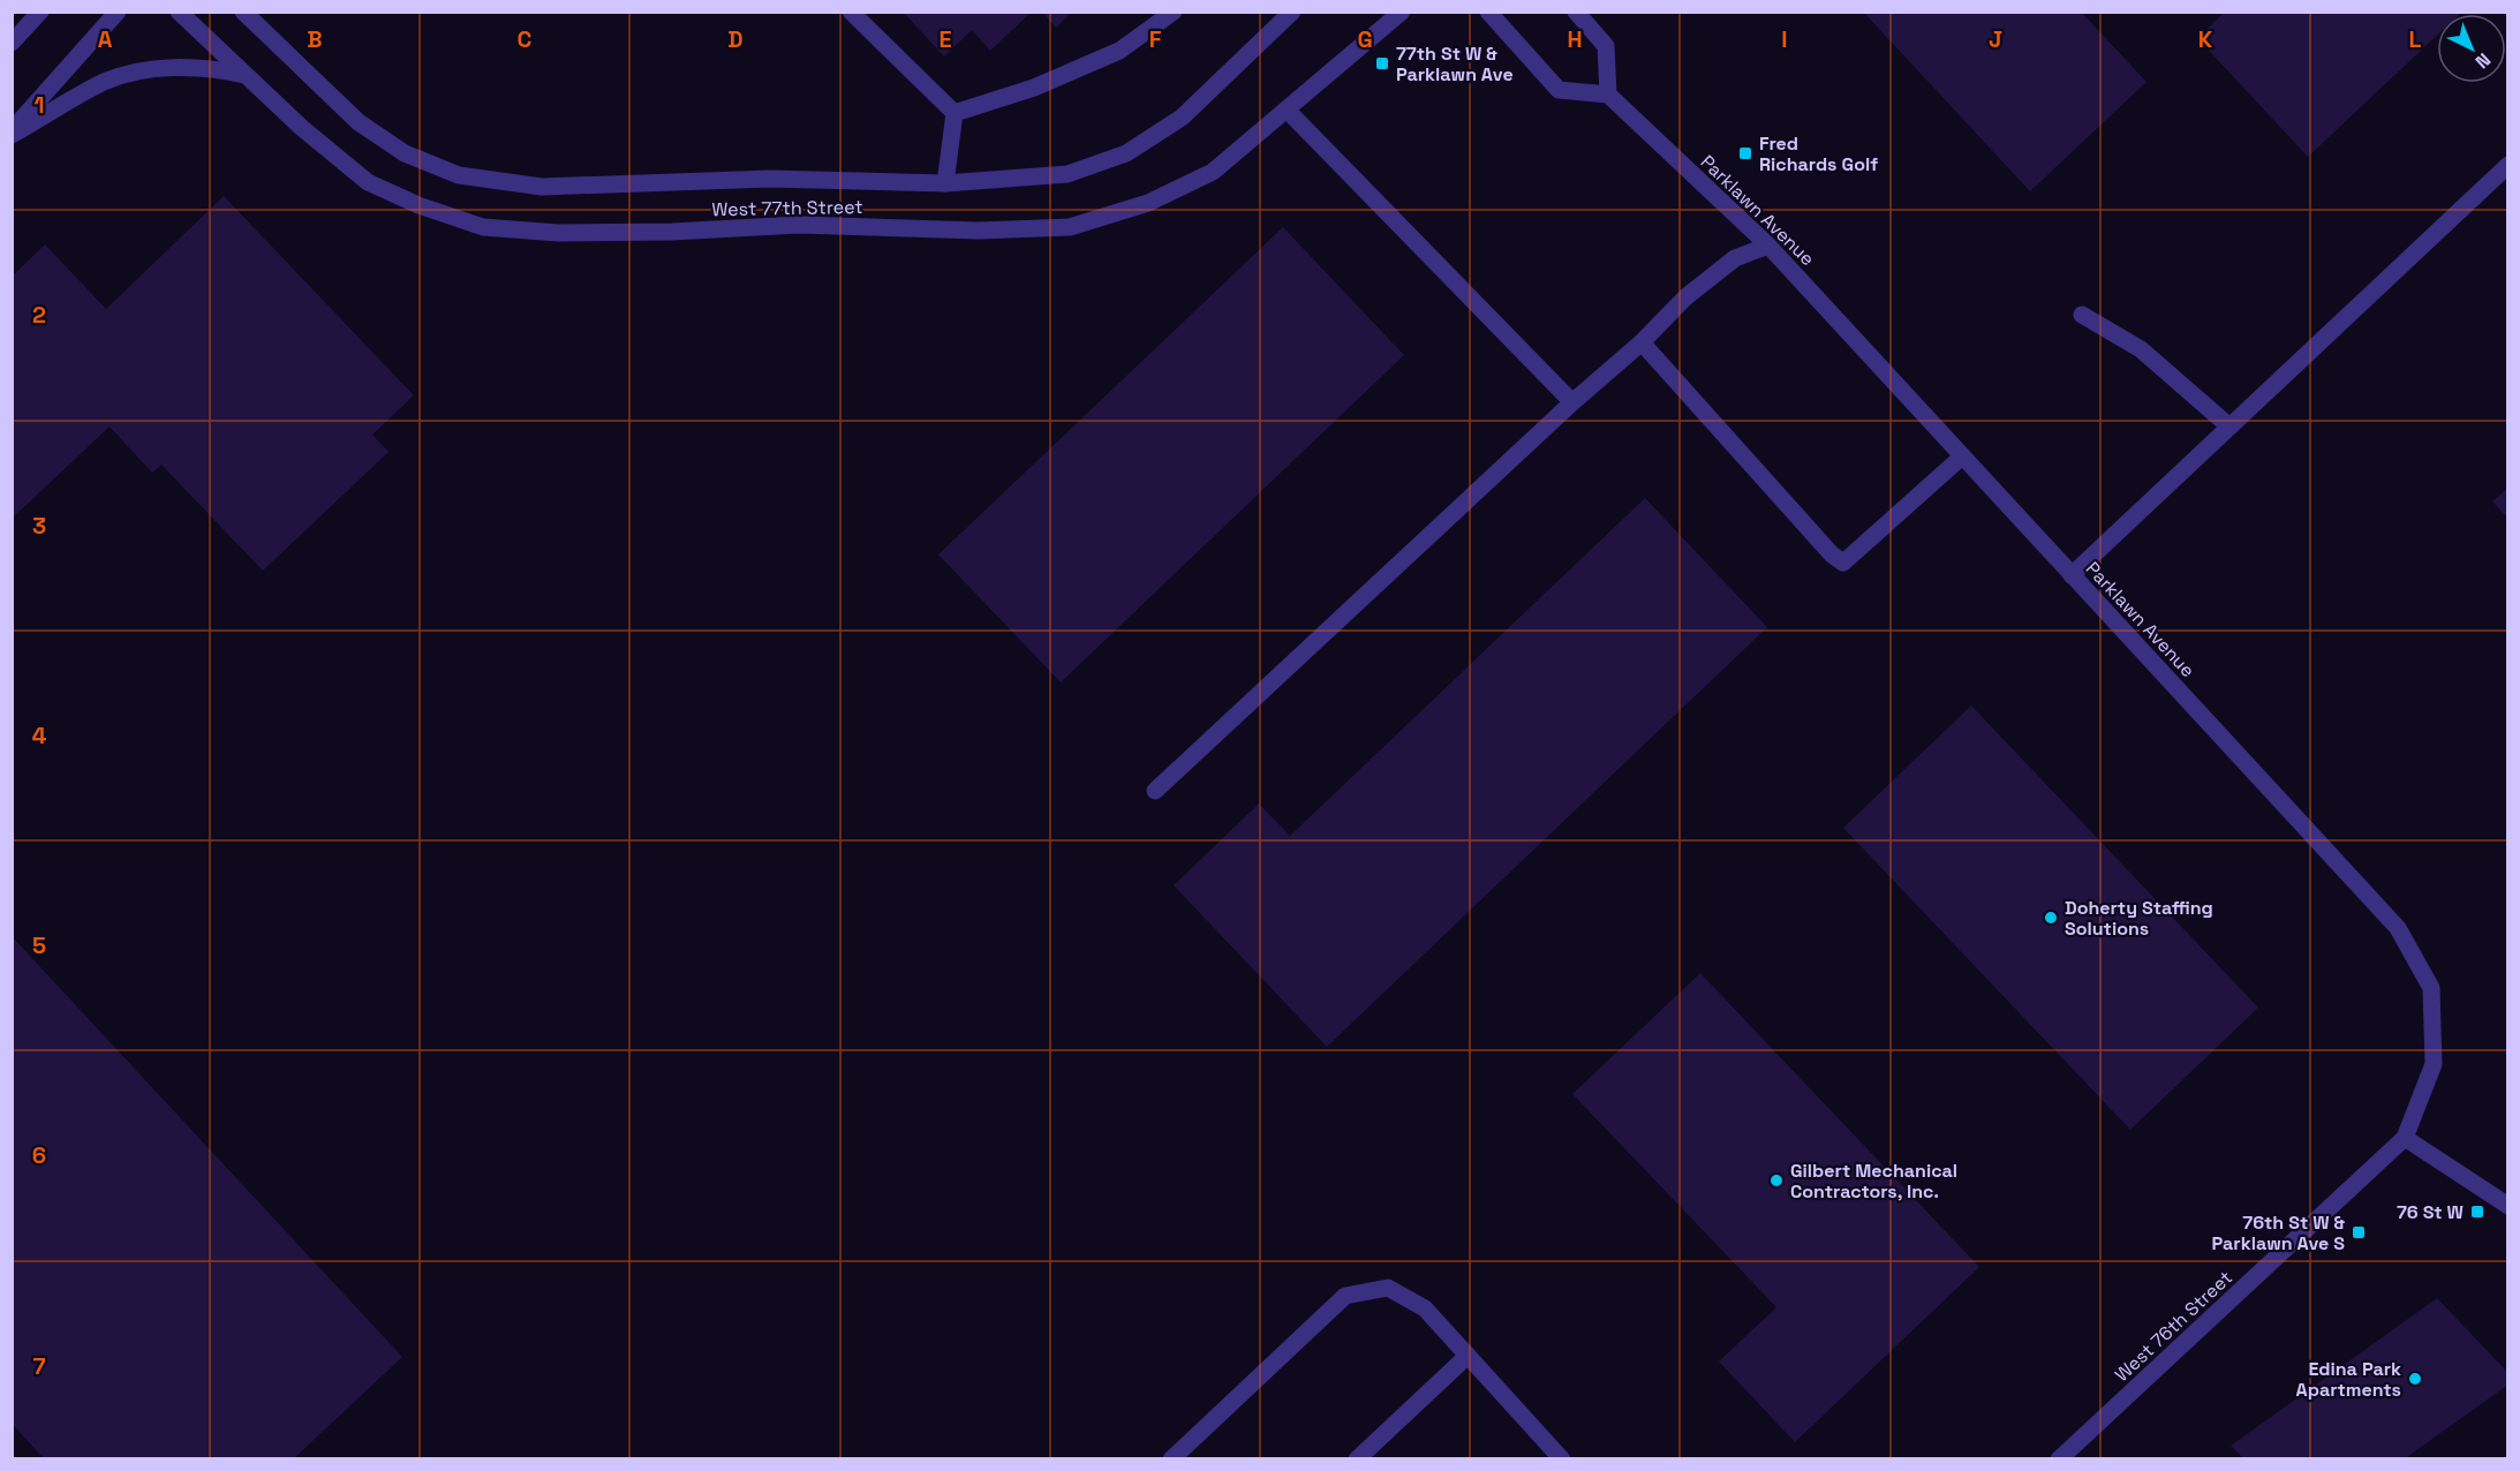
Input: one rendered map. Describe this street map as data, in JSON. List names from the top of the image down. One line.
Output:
{"streets":{"street":["West 77th Street","Parklawn Avenue","West 76th Street"]},"crossings":[["Parklawn Avenue","West 76th Street"]],"places":{"transit":["77th St W & Parklawn Ave","Fred Richards Golf","76 St W","76th St W & Parklawn Ave S"],"other":["Doherty Staffing Solutions","Gilbert Mechanical Contractors, Inc.","Edina Park Apartments"]},"north":"bottom right","grid":{"columns":["A","B","C","D","E","F","G","H","I","J","K","L"],"rows":["1","2","3","4","5","6","7"]}}
